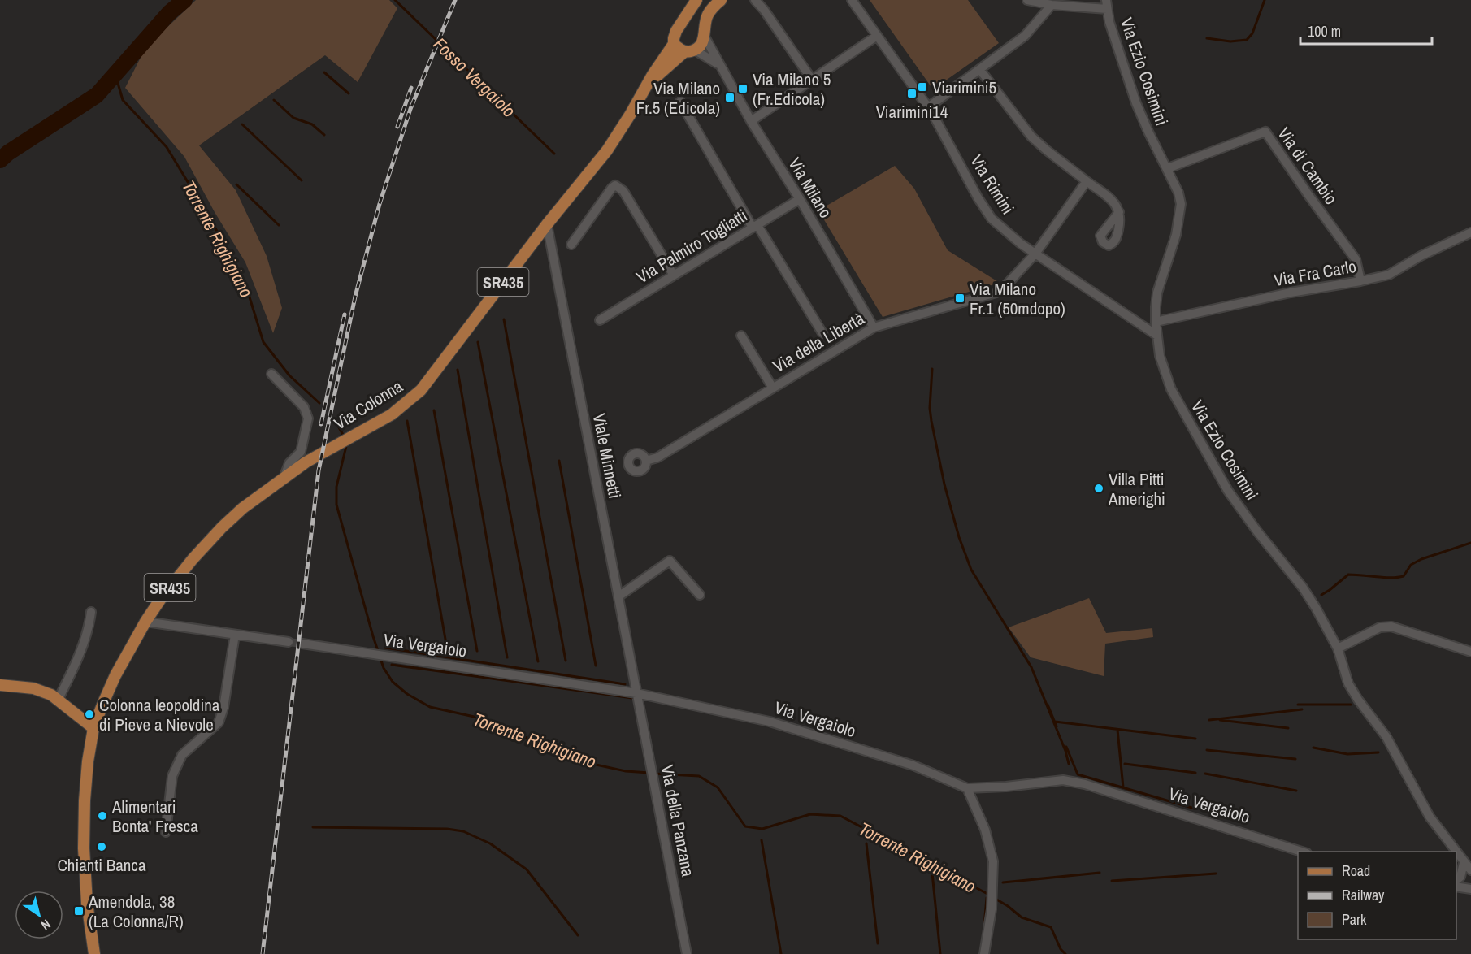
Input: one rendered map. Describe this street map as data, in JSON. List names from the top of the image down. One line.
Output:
{"streets":{"main road":["SR435","Via Colonna"],"street":["Via Ezio Cosimini","Via di Cambio","Via Rimini","Via Milano","Via Palmiro Togliatti","Via Fra Carlo","Via della Libertà","Viale Minnetti","Via Vergaiolo","Via della Panzana"]},"crossings":[["Via Ezio Cosimini","Via di Cambio"],["Via Ezio Cosimini","Via Rimini"],["Via Ezio Cosimini","Via Fra Carlo"],["Via di Cambio","Via Fra Carlo"],["Via Rimini","Via della Libertà"],["Via Milano","Via Palmiro Togliatti"],["Via Milano","SR435"],["Via Milano","Via della Libertà"],["SR435","Via Colonna"],["Via Colonna","Viale Minnetti"],["Viale Minnetti","Via Vergaiolo"],["Viale Minnetti","Via della Panzana"],["Via Vergaiolo","Via della Panzana"]],"water":["Fosso Vergaiolo","Torrente Righigiano"],"places":{"transit":["Viarimini5","Via Milano 5 (Fr.Edicola)","Viarimini14","Via Milano Fr.5 (Edicola)","Via Milano Fr.1 (50mdopo)","Amendola, 38 (La Colonna/R)"],"other":["Villa Pitti Amerighi","Colonna leopoldina di Pieve a Nievole","Alimentari Bonta' Fresca","Chianti Banca"]},"legend":["Road","Railway","Park"],"scale_bar":"100 m","north":"bottom right"}
